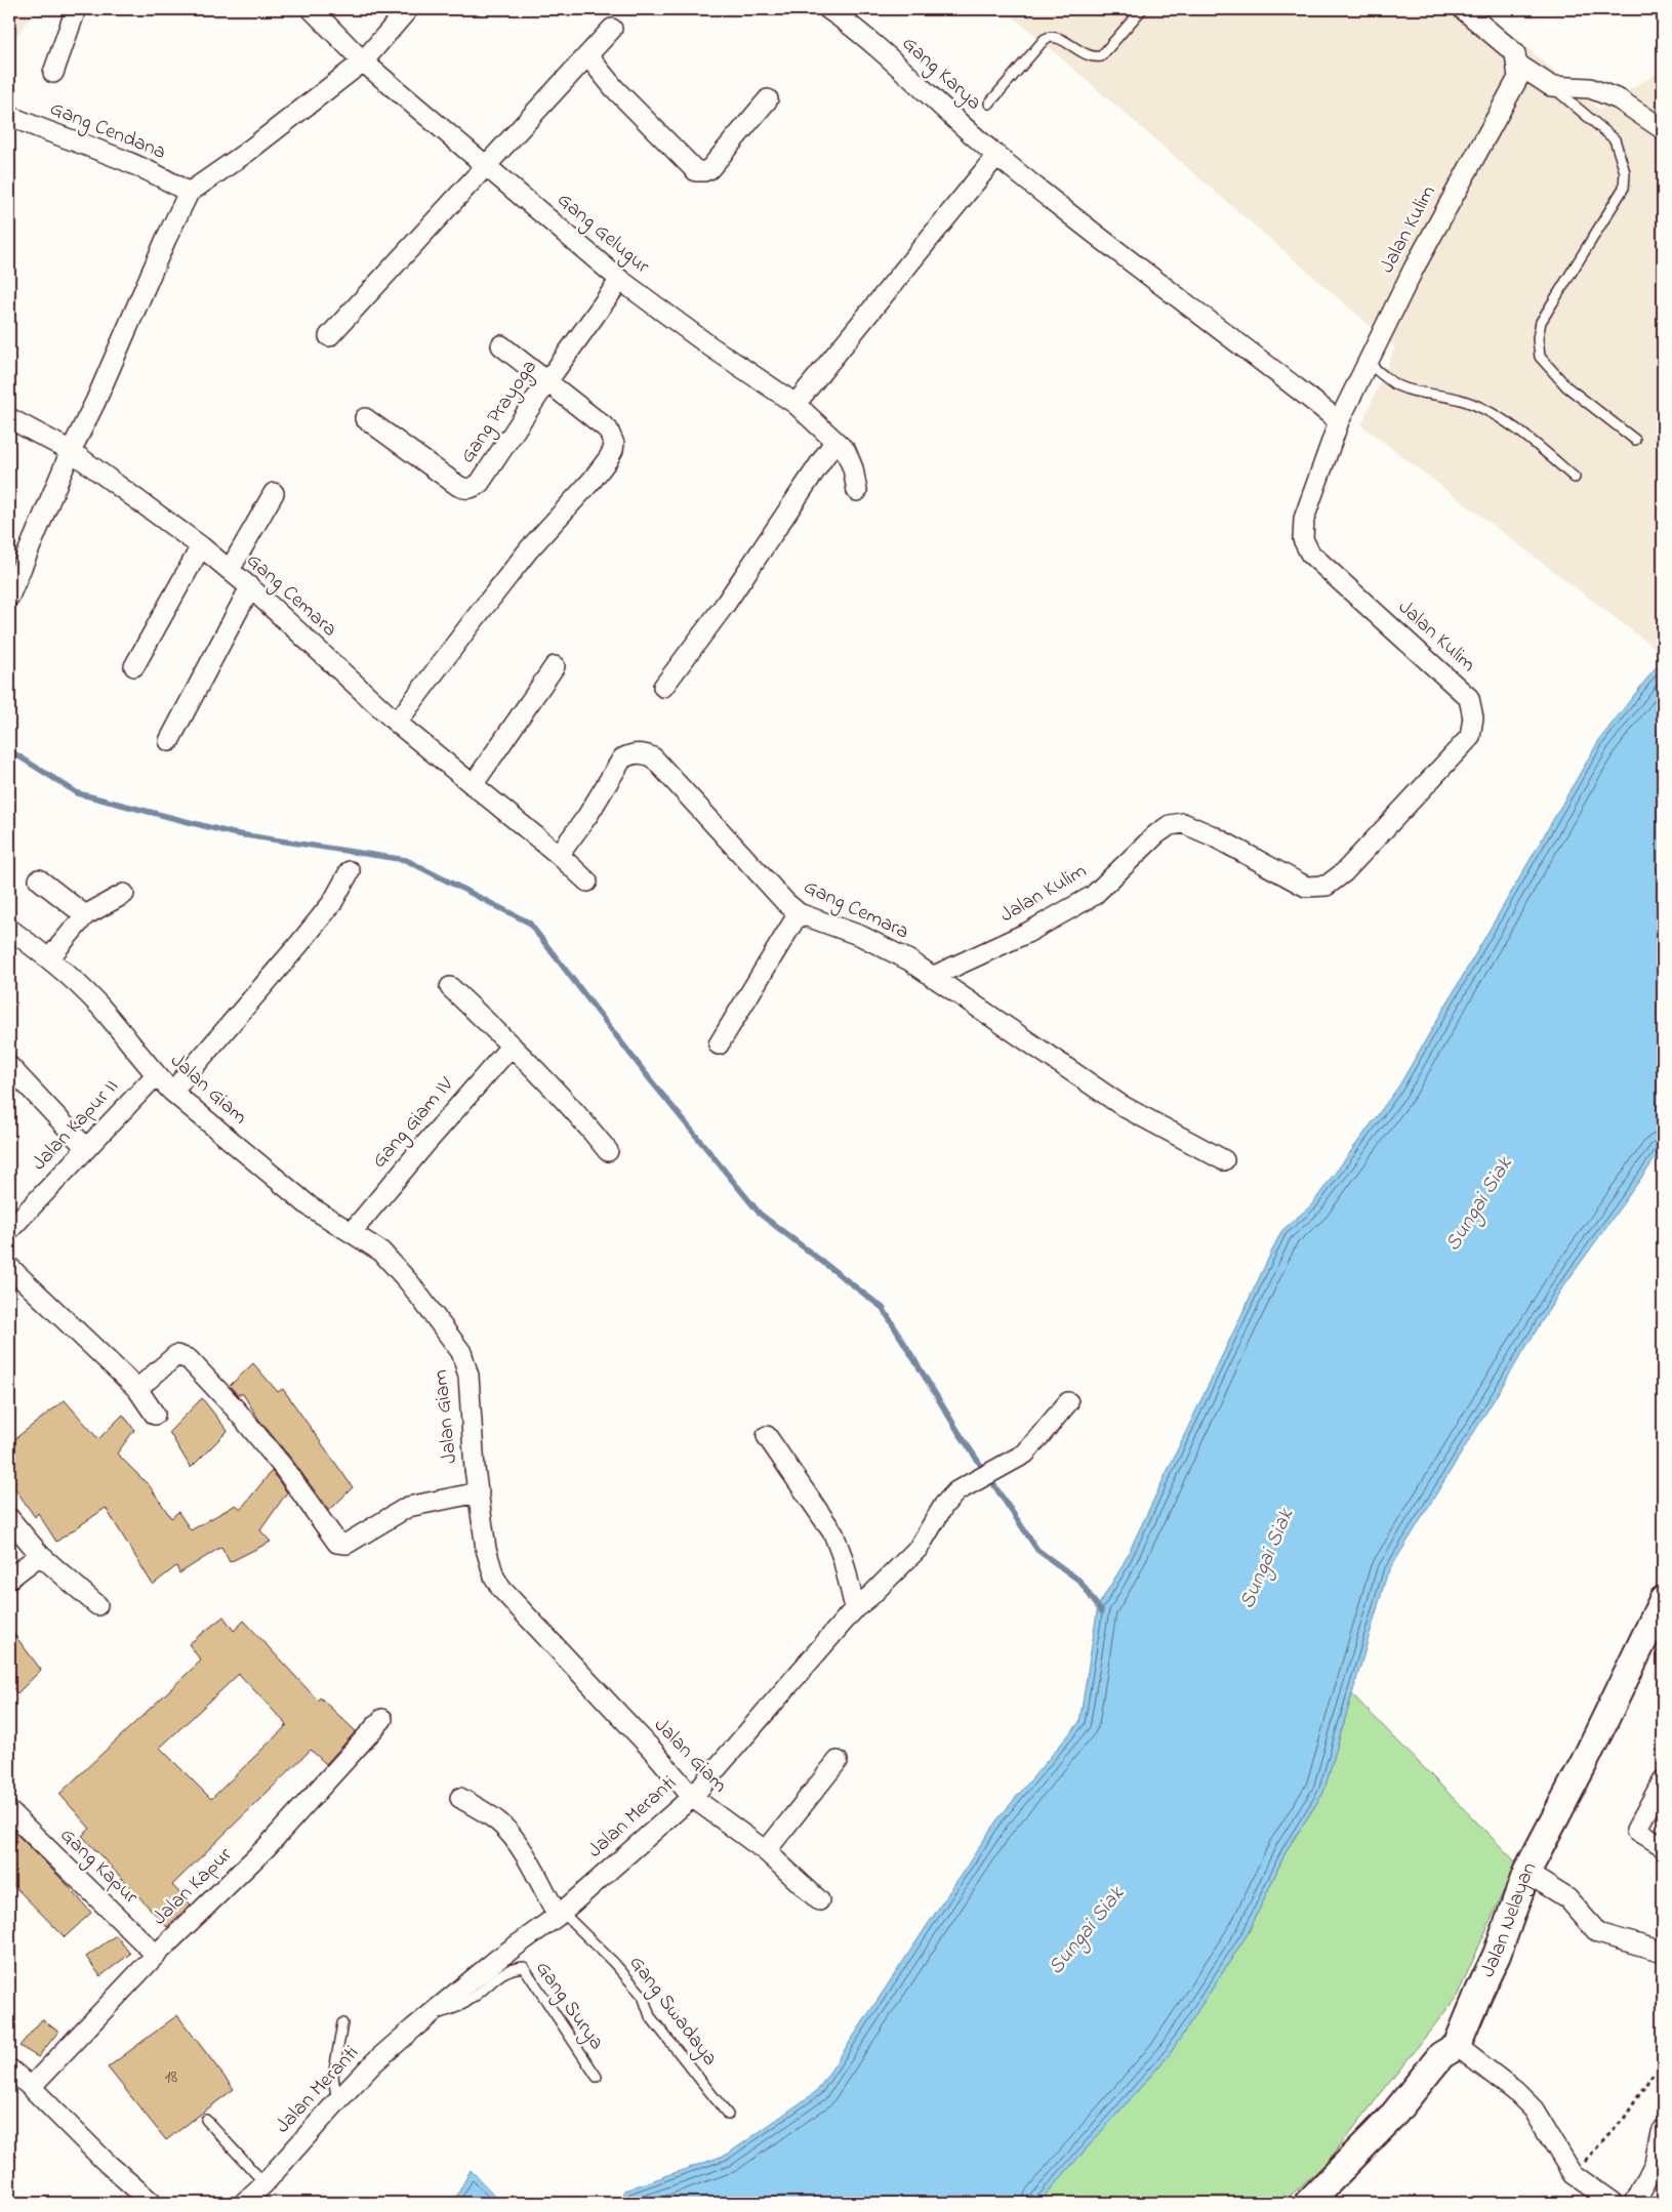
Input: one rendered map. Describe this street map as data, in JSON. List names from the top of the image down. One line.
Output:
{"streets":{"main road":["Jalan Nelayan"],"street":["Gang Karya","Gang Cendana","Jalan Kulim","Gang Gelugur","Gang Prayoga","Gang Cemara","Jalan Giam","Gang Giam IV","Jalan Kapur II","Jalan Meranti","Gang Kapur","Jalan Kapur"],"lane":["Gang Surya","Gang Swadaya"]},"crossings":[["Gang Karya","Jalan Kulim"],["Jalan Kulim","Gang Cemara"],["Gang Gelugur","Gang Prayoga"],["Jalan Giam","Gang Giam IV"],["Jalan Giam","Jalan Kapur II"],["Jalan Giam","Jalan Meranti"],["Jalan Meranti","Gang Surya"],["Jalan Meranti","Gang Swadaya"],["Gang Kapur","Jalan Kapur"]],"water":["Sungai Siak"],"house_numbers":["18"]}
